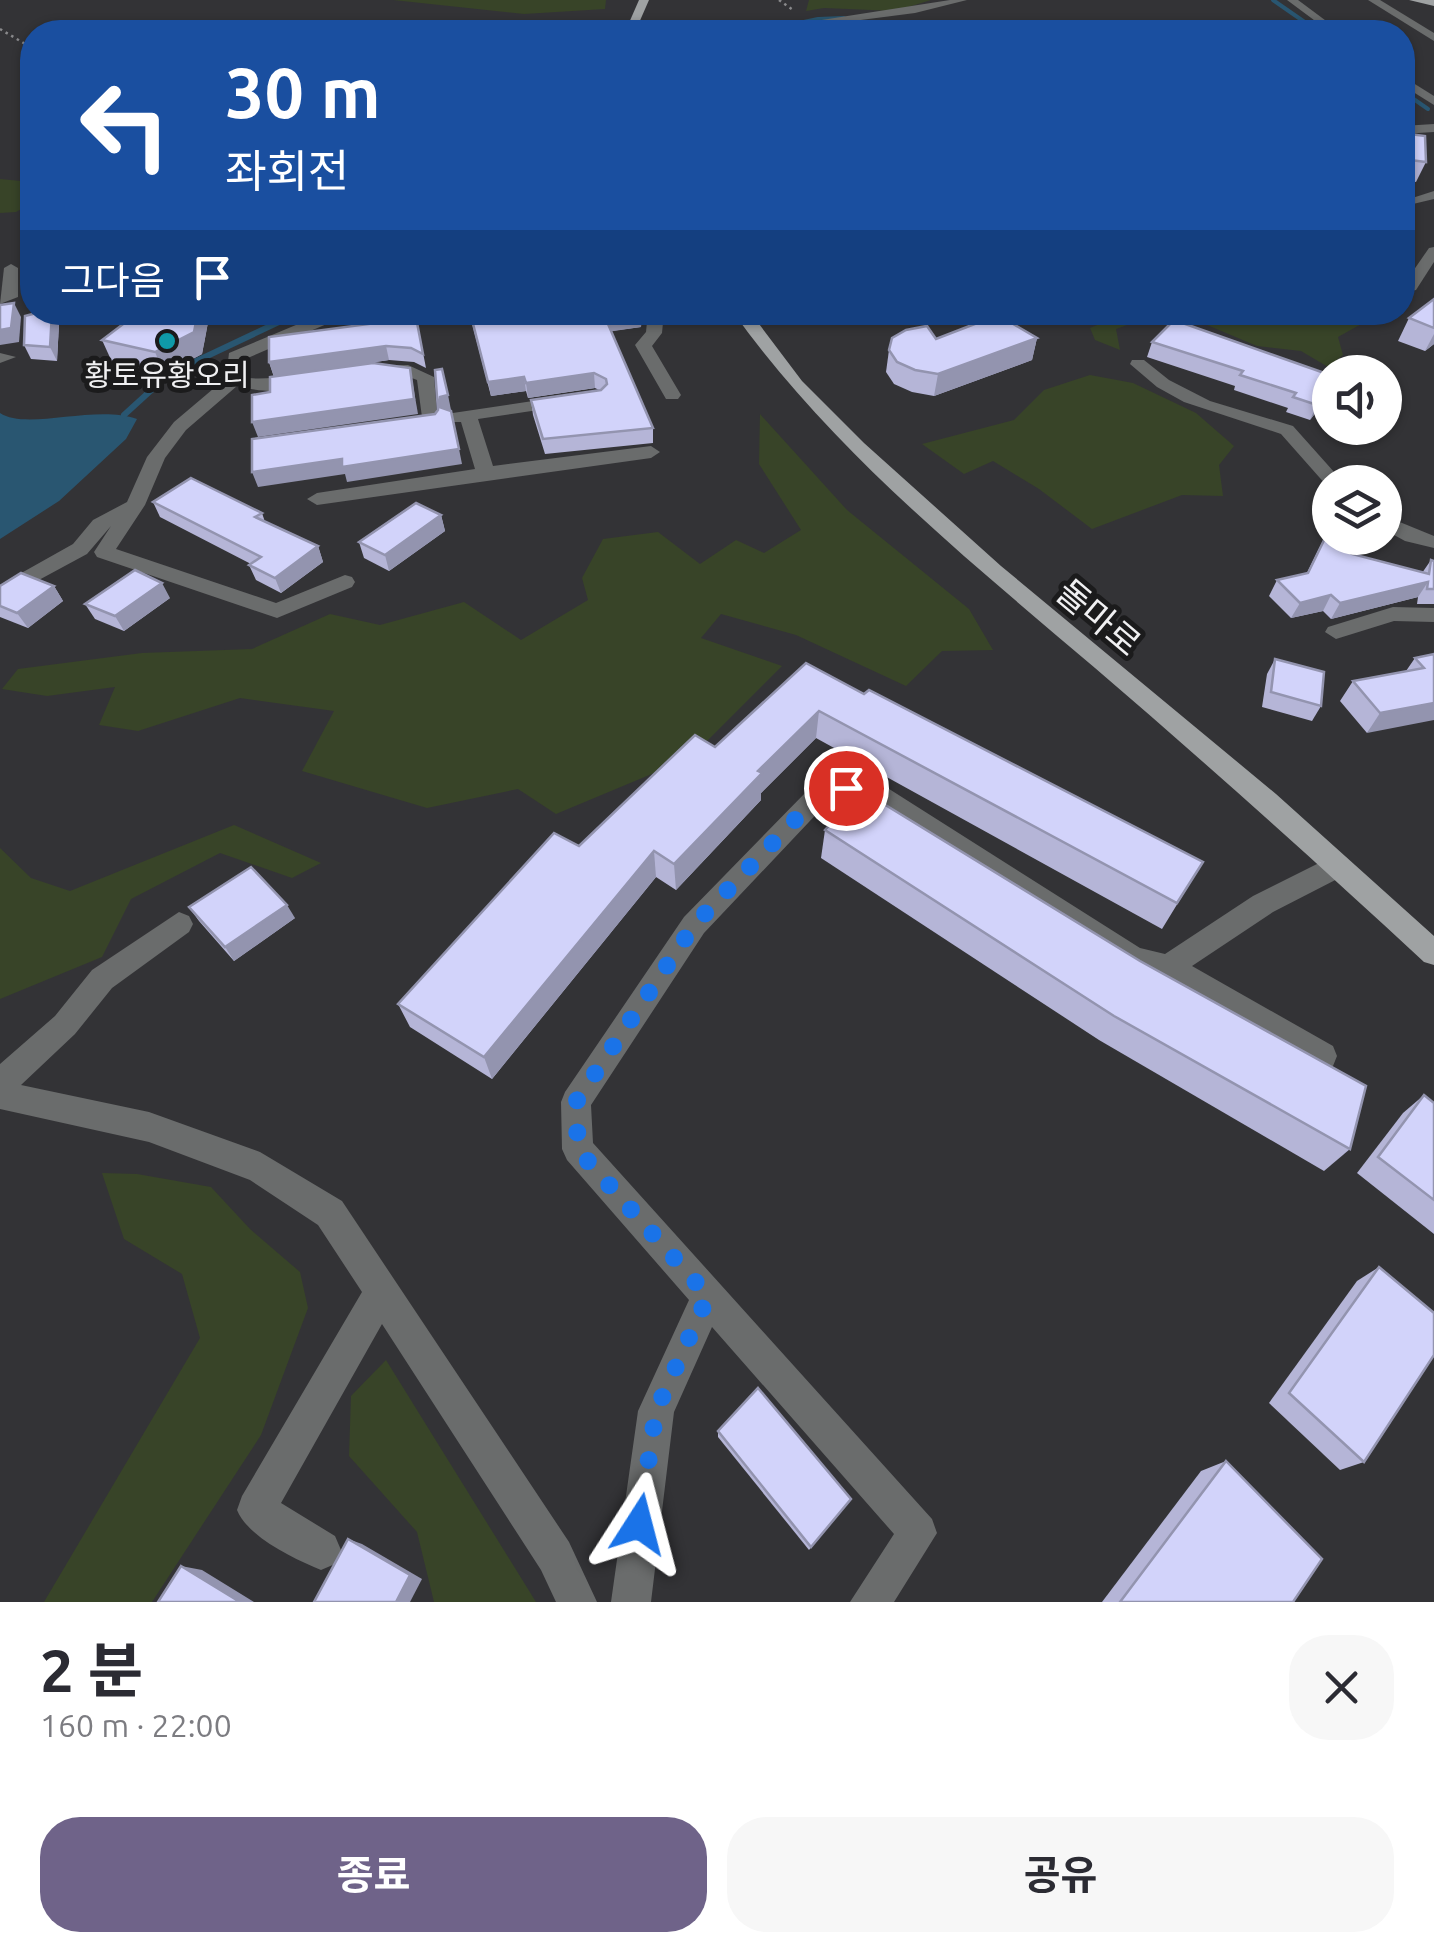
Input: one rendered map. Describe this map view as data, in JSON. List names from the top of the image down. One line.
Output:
{"streets":{"main road":["돌마로"]},"places":["황토유황오리"],"page":{"turn":["30 m","좌회전"],"then":"그다음","heading":["2 분","160 m · 22:00"],"buttons":["종료","공유"]}}
